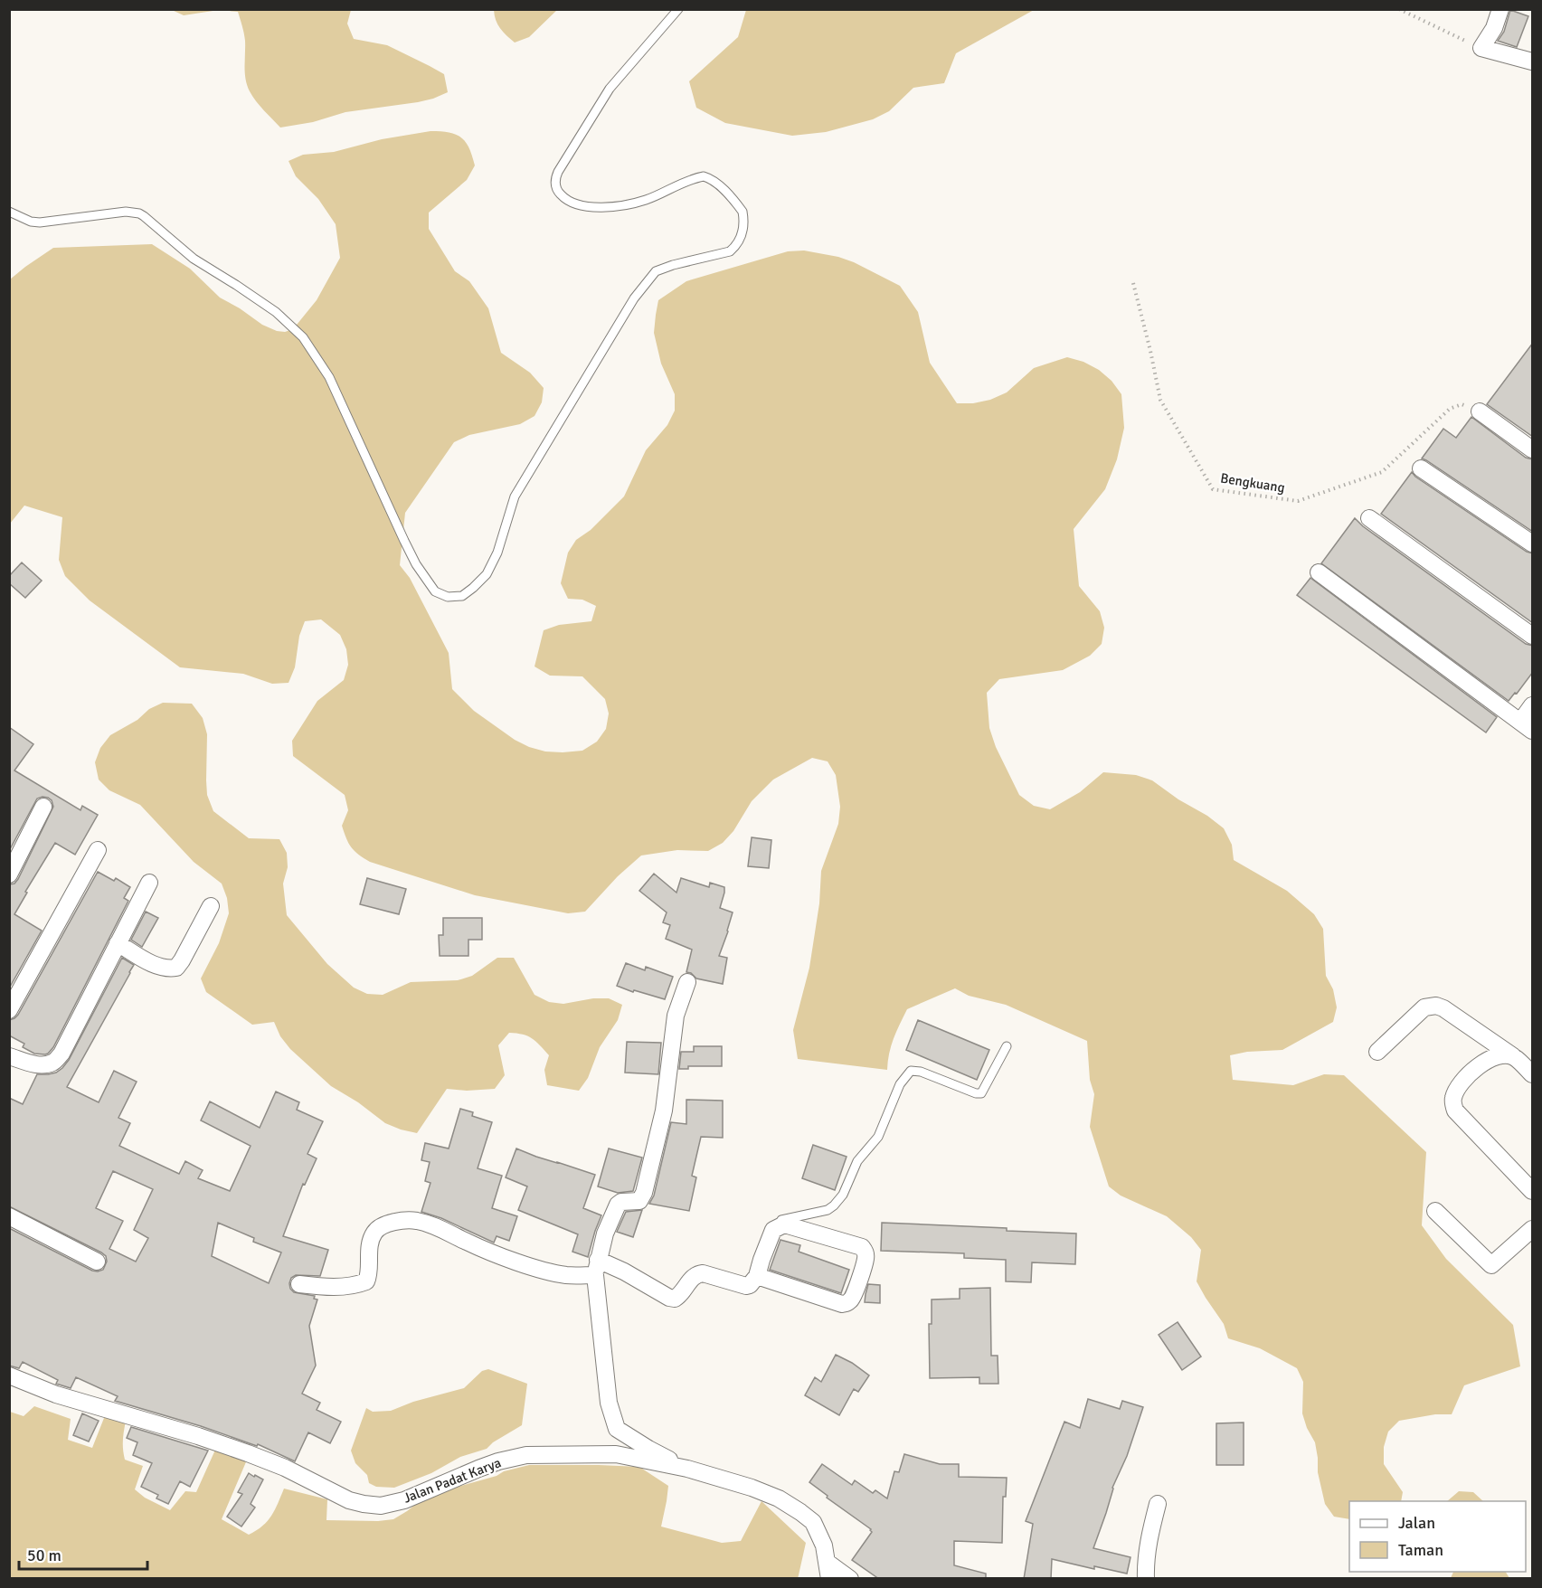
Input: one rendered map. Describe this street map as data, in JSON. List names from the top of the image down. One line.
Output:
{"streets":{"street":["Jalan Padat Karya"],"path":["Bengkuang"]},"legend":["Jalan","Taman"],"scale_bar":"50 m"}
